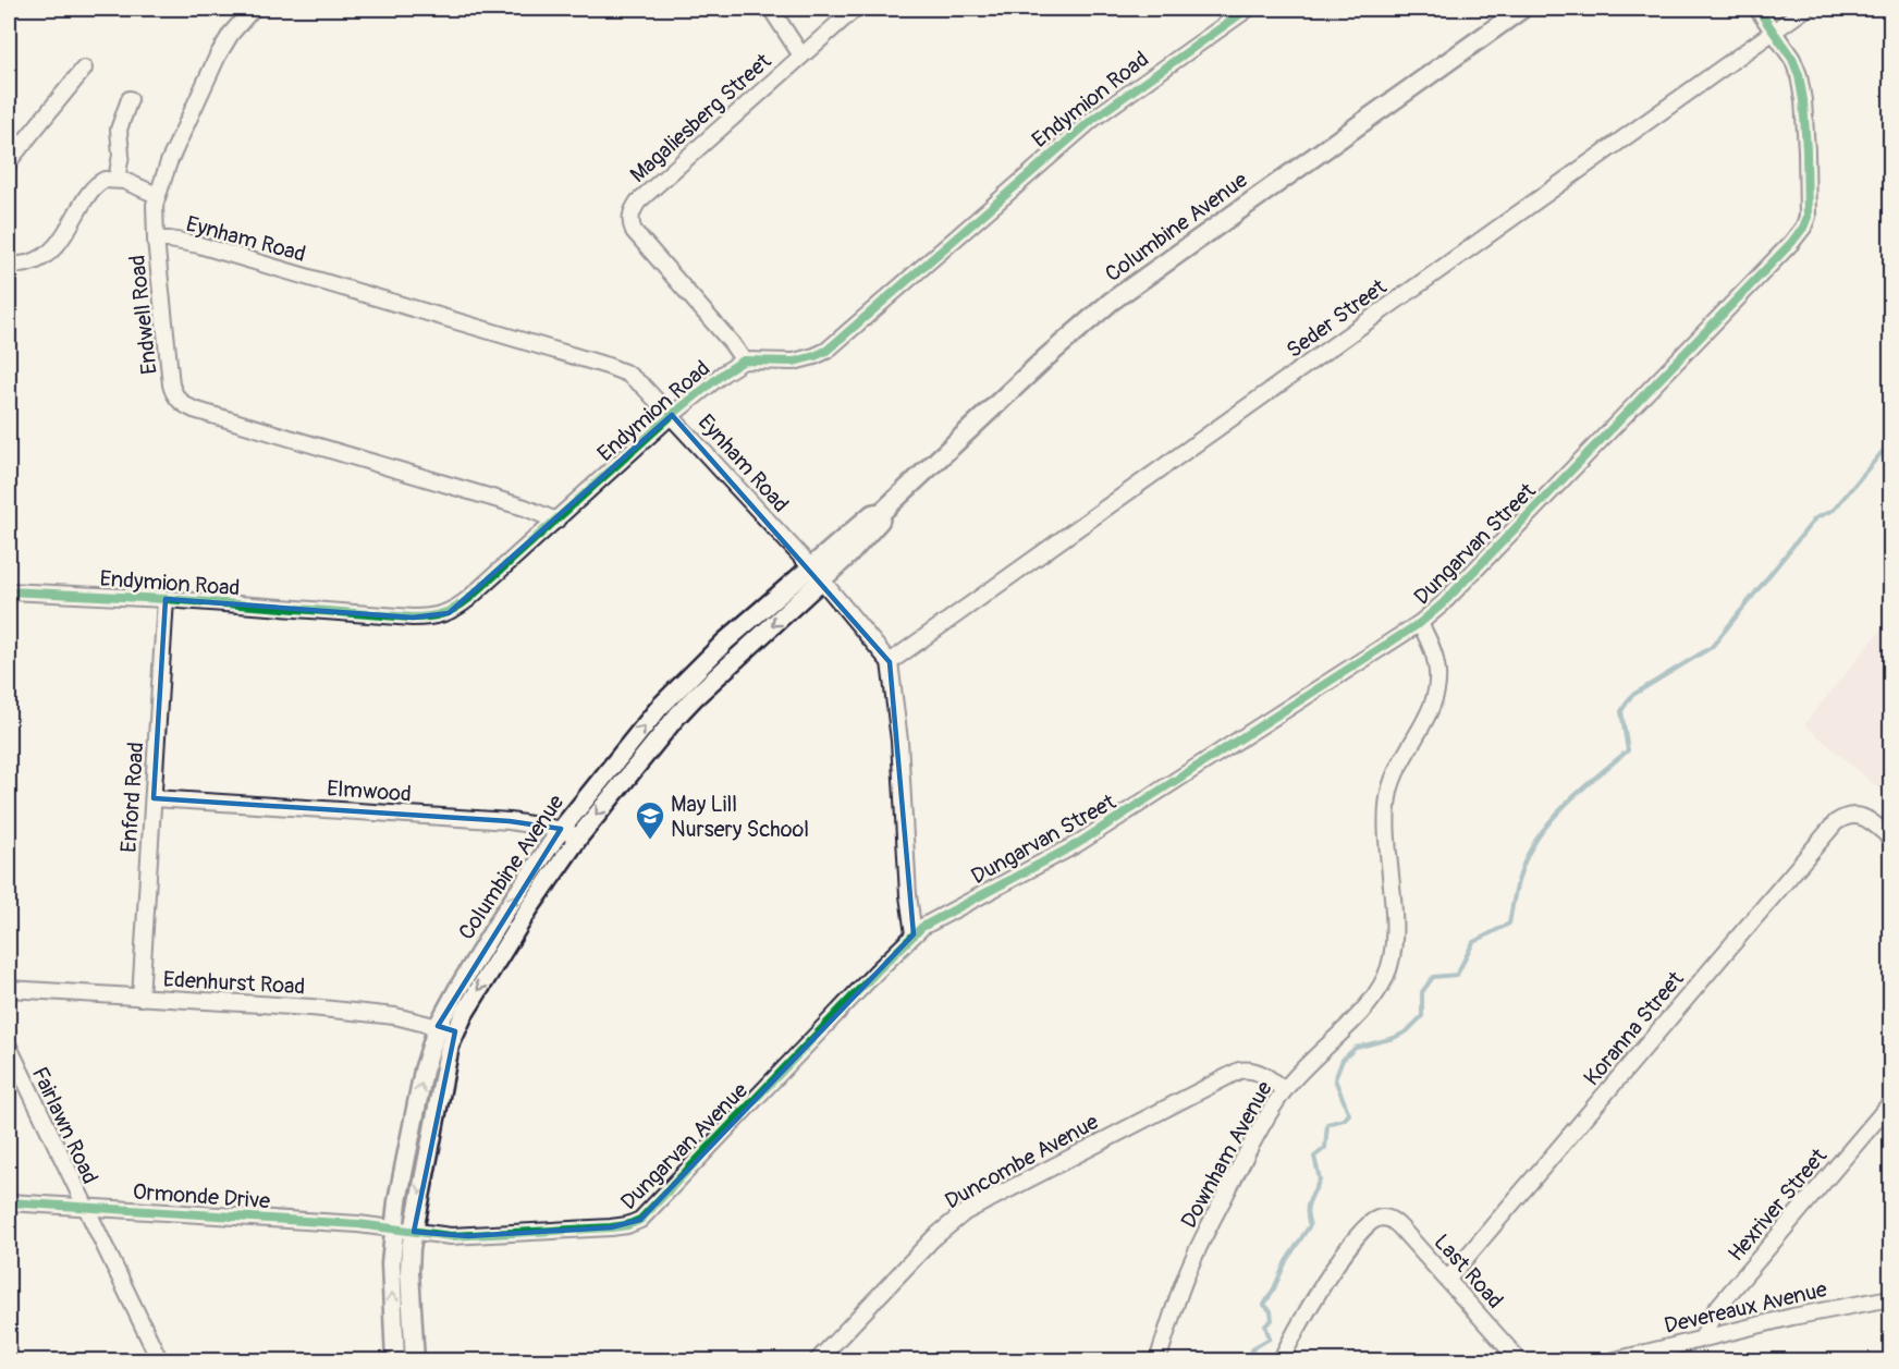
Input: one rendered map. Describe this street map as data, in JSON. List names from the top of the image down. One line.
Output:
{"streets":{"main road":["Columbine Avenue"],"street":["Endymion Road","Magaliesberg Street","Eynham Road","Endwell Road","Seder Street","Dungarvan Street","Elmwood","Enford Road","Edenhurst Road","Koranna Street","Fairlawn Road","Dungarvan Avenue","Downham Avenue","Duncombe Avenue","Ormonde Drive","Hexriver Street","Last Road","Devereaux Avenue"]},"crossings":[["Endymion Road","Magaliesberg Street"],["Endymion Road","Eynham Road"],["Endymion Road","Endwell Road"],["Endymion Road","Enford Road"],["Columbine Avenue","Eynham Road"],["Columbine Avenue","Elmwood"],["Columbine Avenue","Edenhurst Road"],["Columbine Avenue","Dungarvan Avenue"],["Columbine Avenue","Ormonde Drive"],["Eynham Road","Endwell Road"],["Eynham Road","Seder Street"],["Seder Street","Dungarvan Street"],["Dungarvan Street","Dungarvan Avenue"],["Dungarvan Street","Downham Avenue"],["Elmwood","Enford Road"],["Enford Road","Edenhurst Road"],["Koranna Street","Last Road"],["Fairlawn Road","Ormonde Drive"],["Dungarvan Avenue","Ormonde Drive"],["Downham Avenue","Duncombe Avenue"],["Hexriver Street","Devereaux Avenue"]],"places":{"school or university":["May Lill Nursery School"]}}
